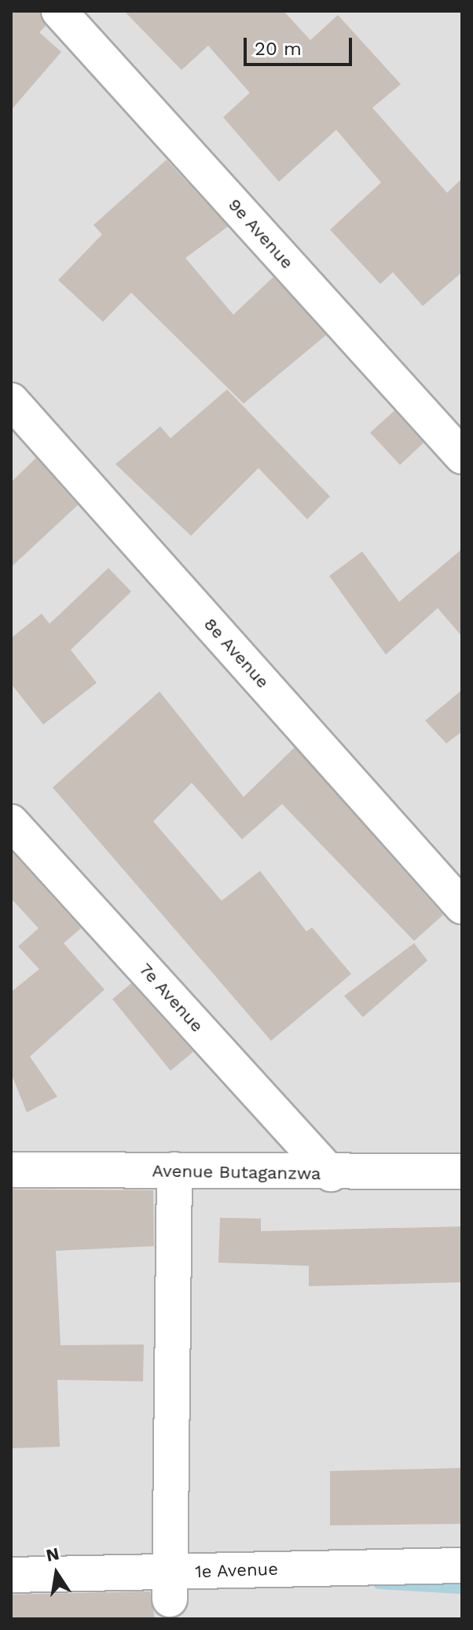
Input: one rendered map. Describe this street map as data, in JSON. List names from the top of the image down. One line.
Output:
{"streets":{"street":["9e Avenue","8e Avenue","7e Avenue","Avenue Butaganzwa","1e Avenue"]},"crossings":[["7e Avenue","Avenue Butaganzwa"]],"scale_bar":"20 m","north":"top"}
